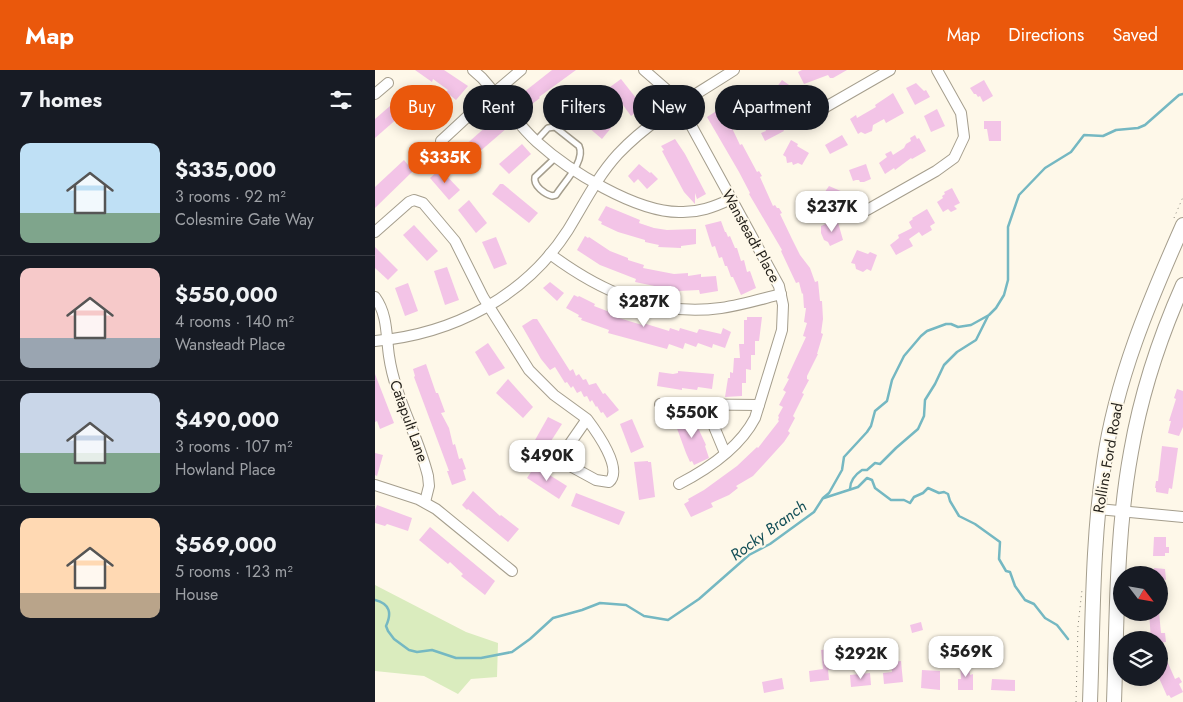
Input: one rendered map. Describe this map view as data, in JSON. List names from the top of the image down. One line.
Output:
{"streets":{"main road":["Rollins Ford Road"],"street":["Wansteadt Place","Catapult Lane"]},"water":["Rocky Branch"],"north":"bottom right","page":{"header":"Map","nav":["Map","Directions","Saved"],"heading":"7 homes","chip":["Buy","Rent","Filters","New","Apartment"],"list":[{"name":"$335,000","note":"3 rooms · 92 m² · Colesmire Gate Way"},{"name":"$550,000","note":"4 rooms · 140 m² · Wansteadt Place"},{"name":"$490,000","note":"3 rooms · 107 m² · Howland Place"},{"name":"$569,000","note":"5 rooms · 123 m² · House"}],"price":["$335K","$237K","$287K","$550K","$490K","$569K","$292K"]}}
